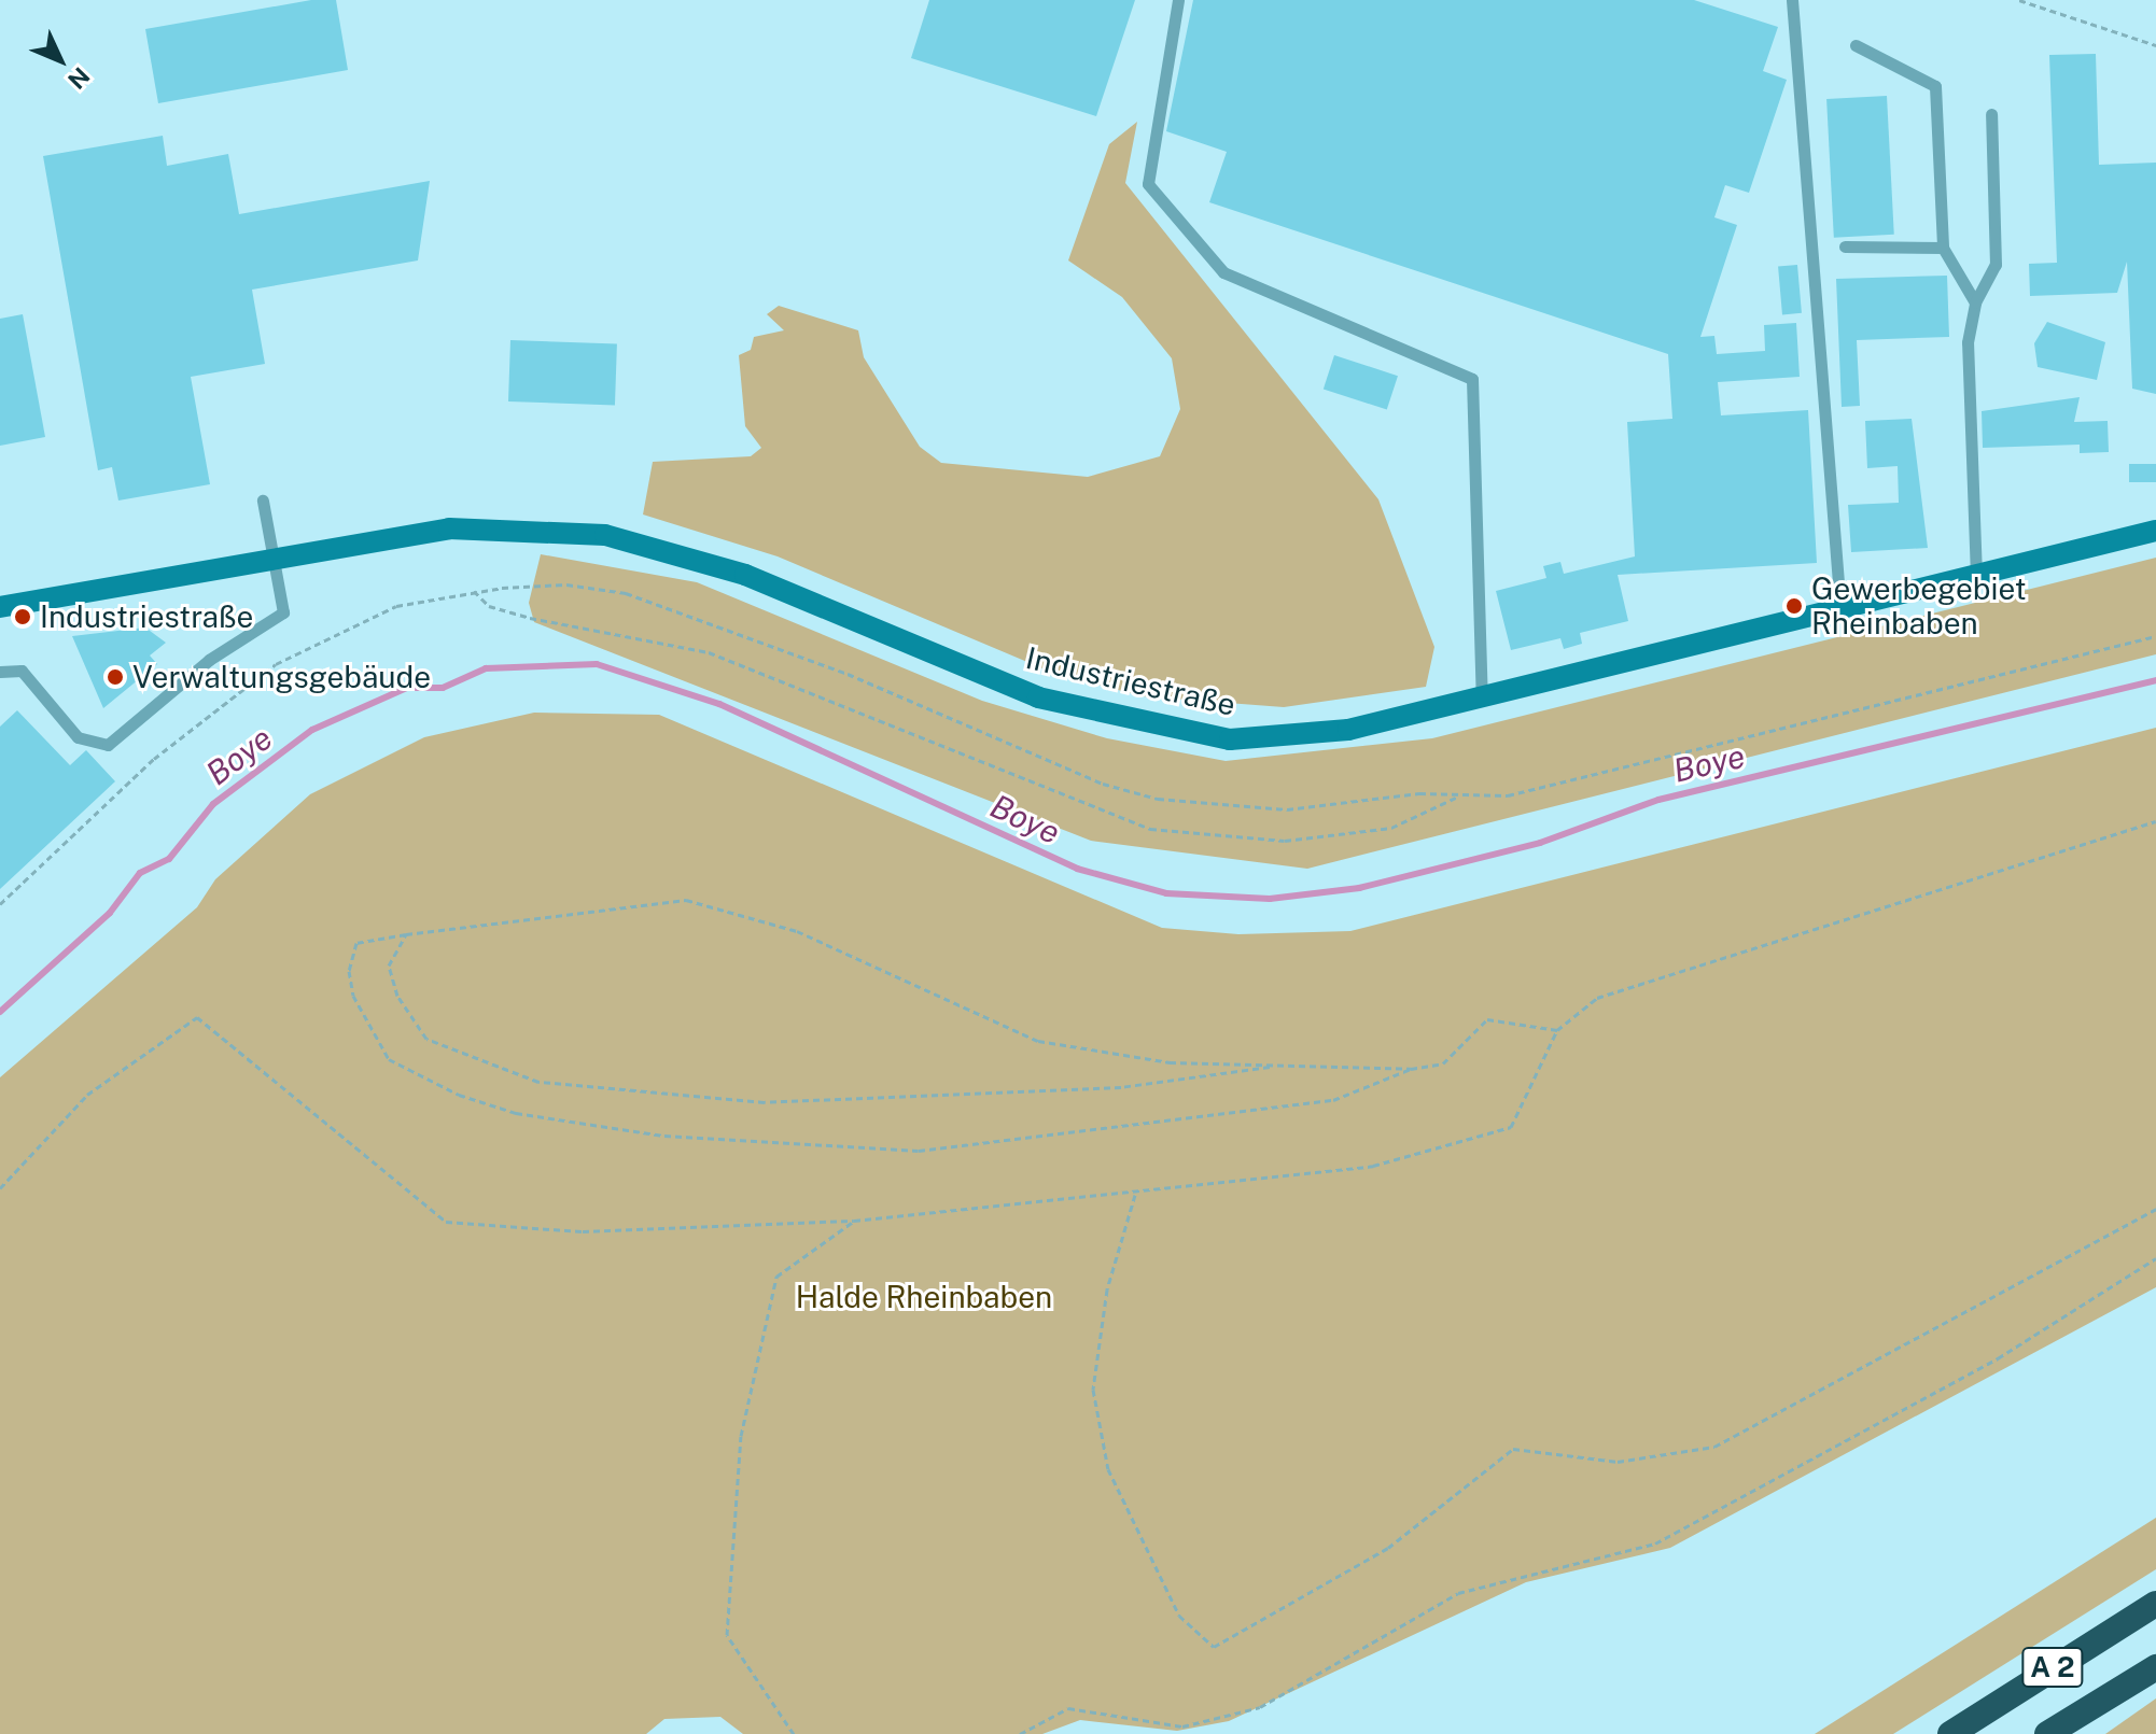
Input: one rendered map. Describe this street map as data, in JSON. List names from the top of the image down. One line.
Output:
{"streets":{"highway":["A 2"],"street":["Industriestraße"]},"water":["Boye"],"parks":["Halde Rheinbaben"],"places":["Gewerbegebiet Rheinbaben","Industriestraße","Verwaltungsgebäude"],"north":"bottom right"}
